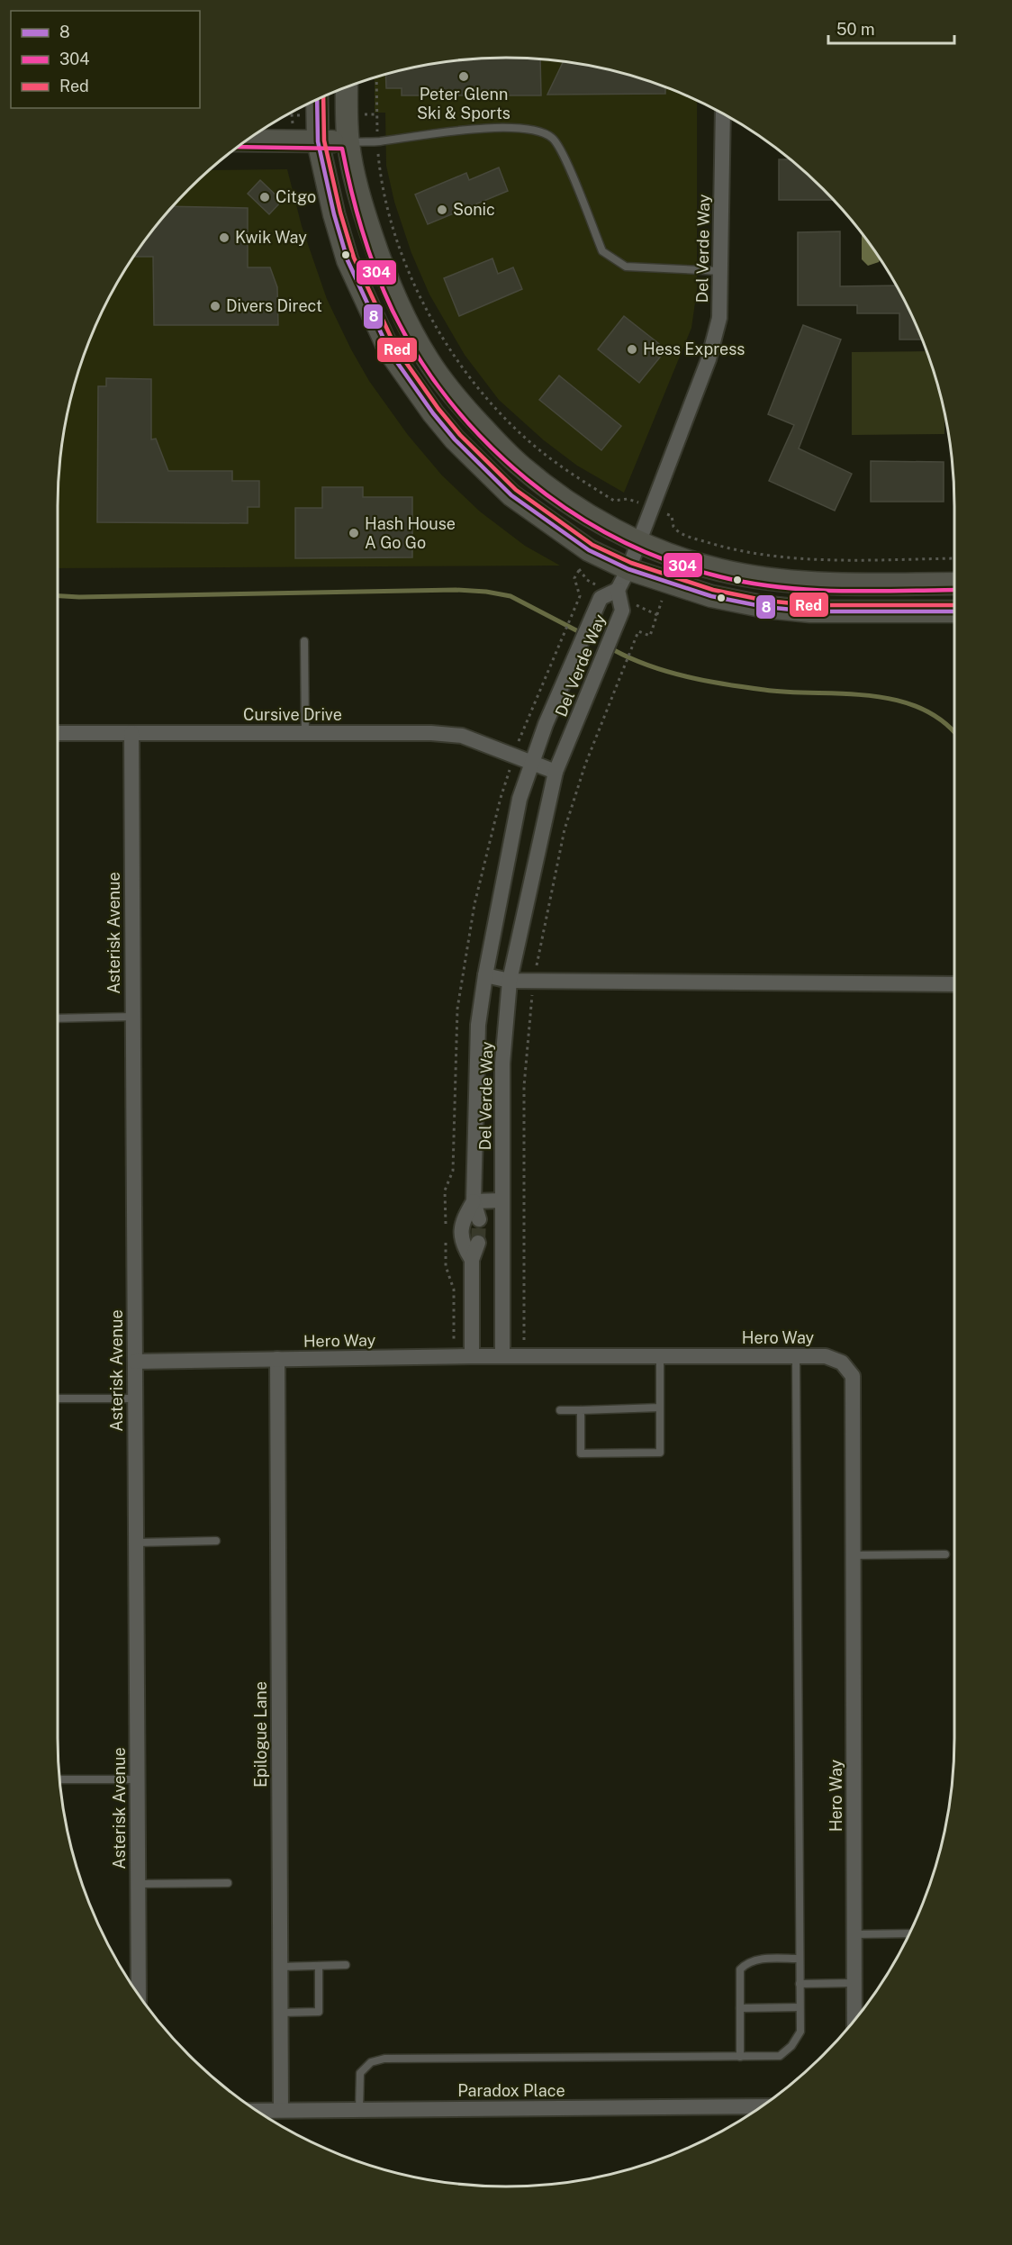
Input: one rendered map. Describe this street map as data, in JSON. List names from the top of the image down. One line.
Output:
{"streets":{"street":["Del Verde Way","Cursive Drive","Asterisk Avenue","Hero Way","Epilogue Lane","Paradox Place"]},"crossings":[["Del Verde Way","Cursive Drive"],["Del Verde Way","Hero Way"],["Cursive Drive","Asterisk Avenue"],["Asterisk Avenue","Hero Way"],["Hero Way","Epilogue Lane"],["Epilogue Lane","Paradox Place"]],"places":["Peter Glenn Ski & Sports","Citgo","Sonic","Kwik Way","Divers Direct","Hess Express","Hash House A Go Go"],"lines":["transit line Red","transit line 8","transit line 304"],"legend":["8","304","Red"],"scale_bar":"50 m"}
